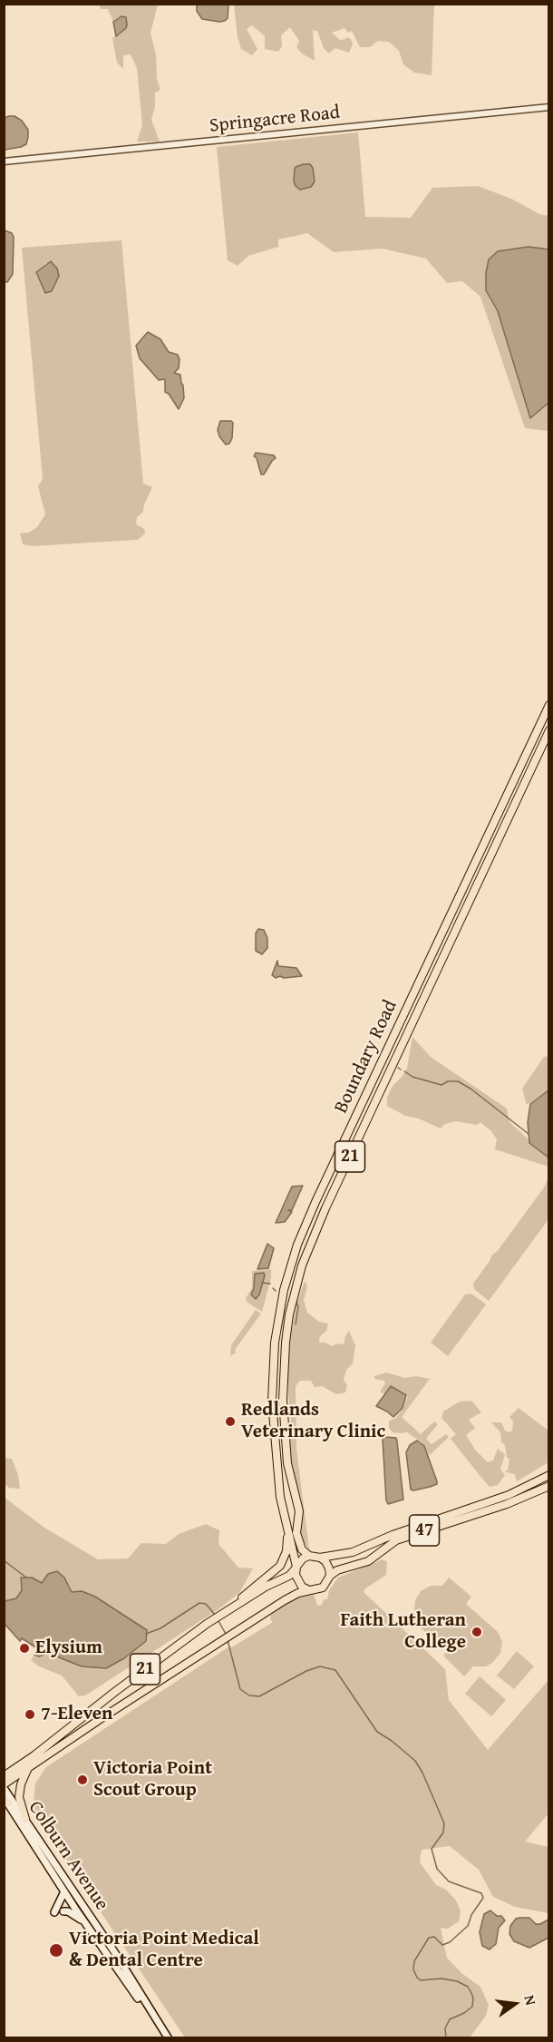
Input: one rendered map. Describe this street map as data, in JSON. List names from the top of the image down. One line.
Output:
{"streets":{"highway":["Boundary Road","21","47"],"main road":["Colburn Avenue"],"street":["Springacre Road"]},"crossings":[["Boundary Road","21"],["Boundary Road","47"],["21","47"]],"places":["Redlands Veterinary Clinic","Faith Lutheran College","Elysium","7-Eleven","Victoria Point Scout Group","Victoria Point Medical & Dental Centre"],"north":"right"}
